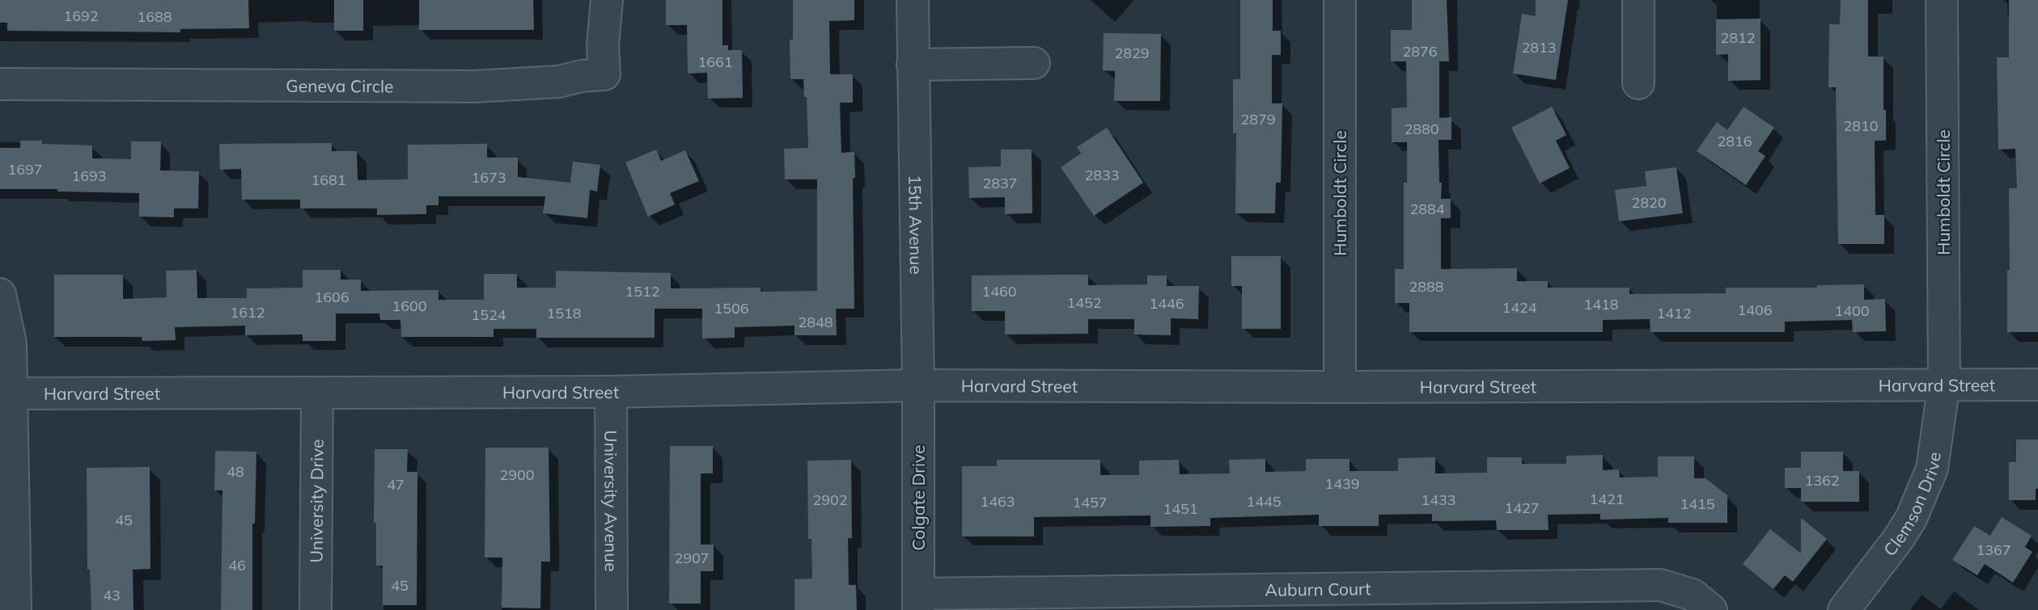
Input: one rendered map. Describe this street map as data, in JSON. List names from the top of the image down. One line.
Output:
{"streets":{"street":["Geneva Circle","Humboldt Circle","15th Avenue","Harvard Street","Colgate Drive","University Drive","University Avenue","Clemson Drive","Auburn Court"]},"crossings":[["Humboldt Circle","Harvard Street"],["Humboldt Circle","Clemson Drive"],["15th Avenue","Harvard Street"],["15th Avenue","Colgate Drive"],["Harvard Street","Colgate Drive"],["Harvard Street","University Drive"],["Harvard Street","University Avenue"],["Harvard Street","Clemson Drive"],["Colgate Drive","Auburn Court"]],"house_numbers":["1692","1688","2812","2813","2876","2829","1661","2879","2810","2880","2816","1697","2833","1693","1673","1681","2837","2820","2884","2888","1512","1460","1606","1452","1446","1418","1600","1424","1506","1406","1400","1612","1518","1412","1524","2848","48","2900","1362","1439","47","1421","2902","1433","1463","1445","1457","1415","1427","1451","45","1367","2907","46","45","43"]}
